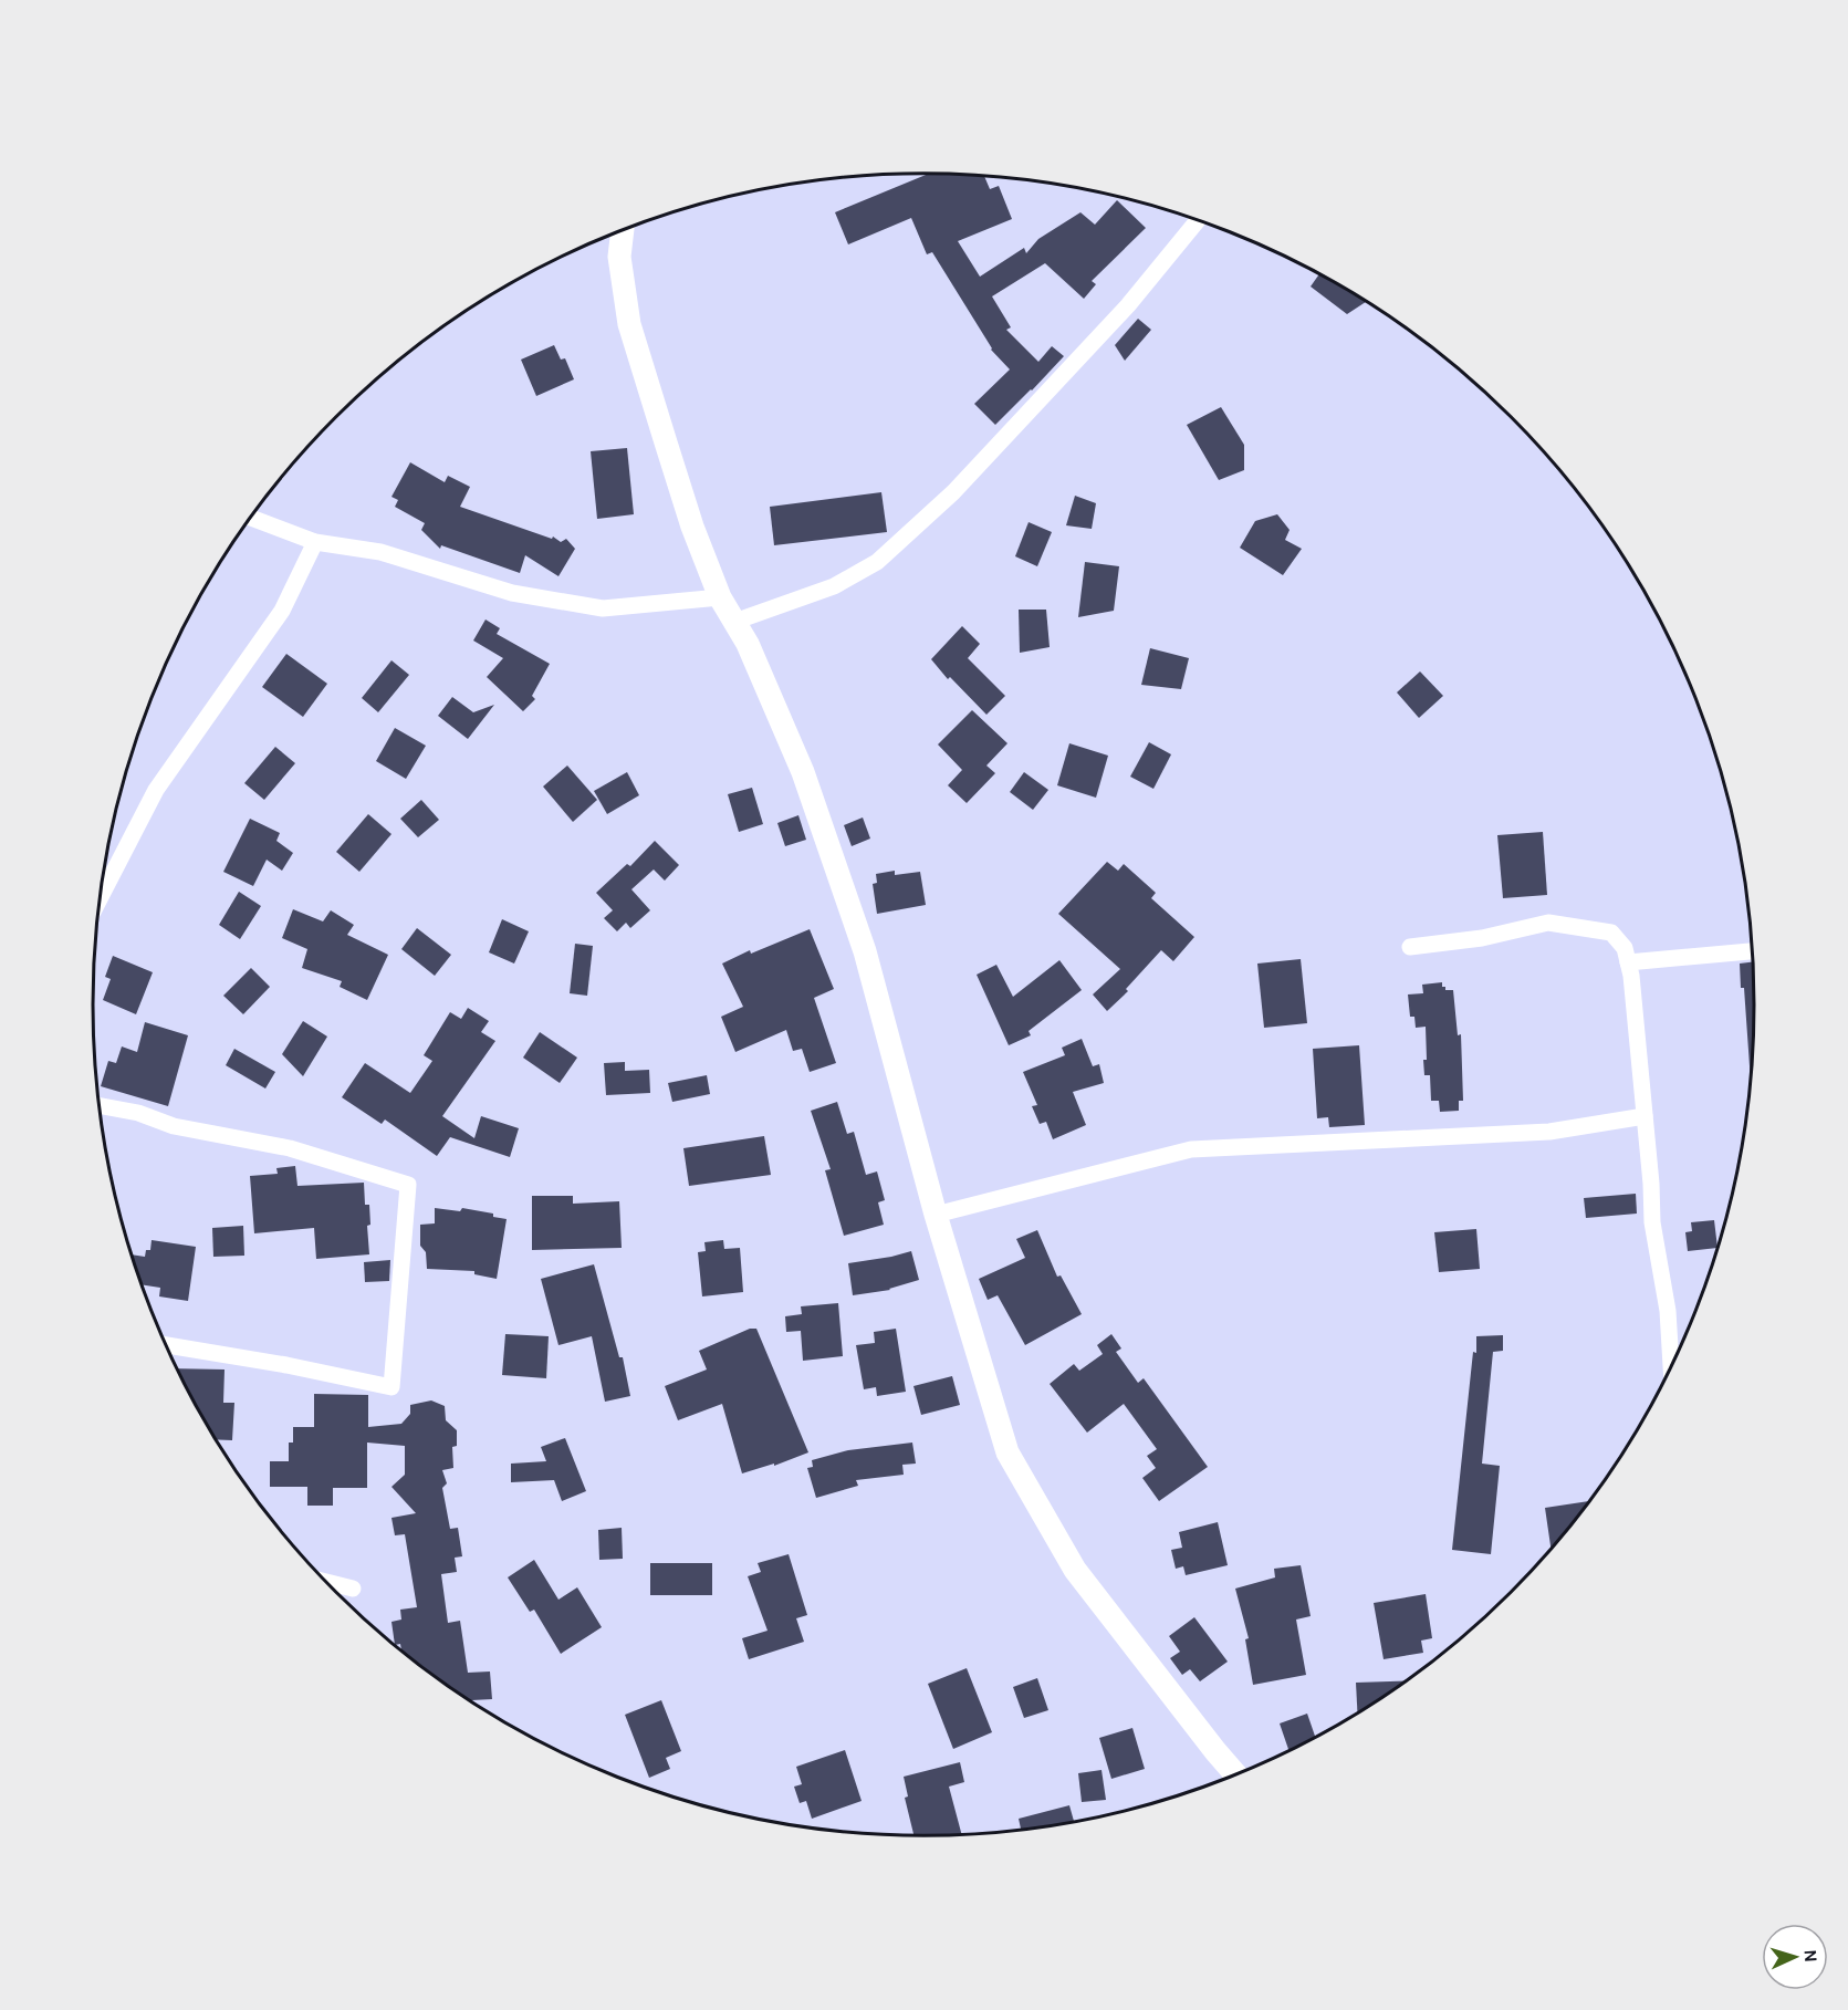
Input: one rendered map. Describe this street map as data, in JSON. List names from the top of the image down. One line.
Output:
{"north":"right"}
